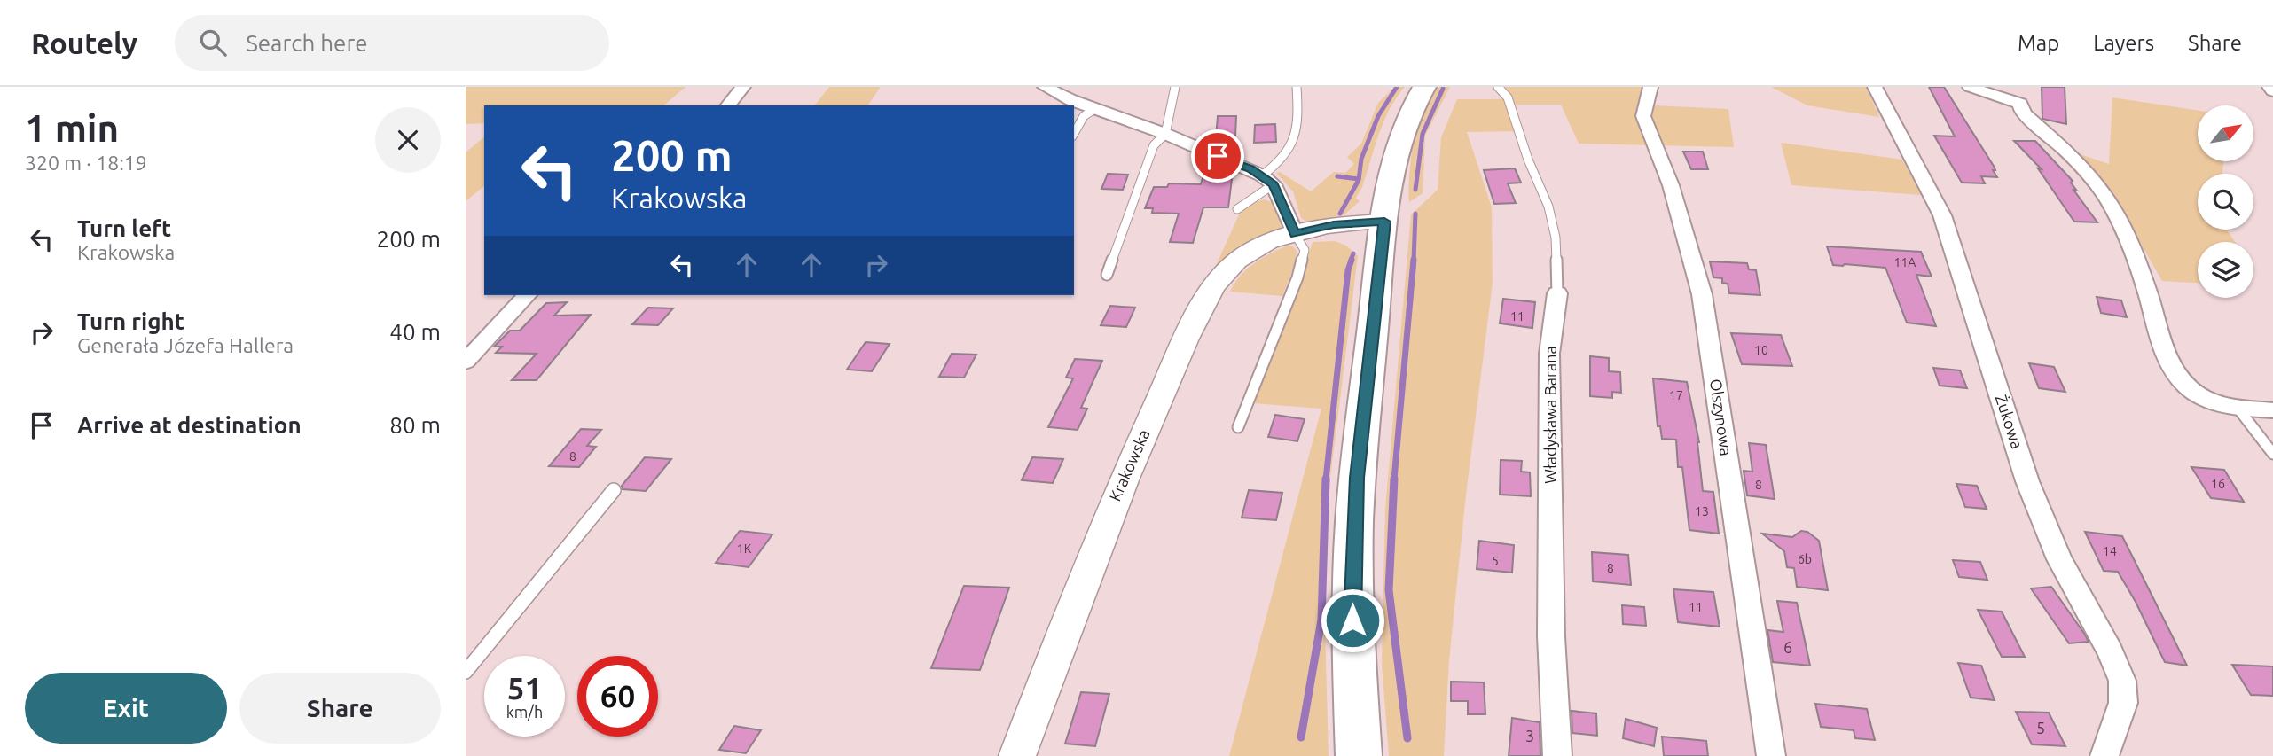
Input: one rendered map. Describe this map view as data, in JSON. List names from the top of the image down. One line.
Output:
{"streets":{"street":["Władysława Barana","Olszynowa","Żukowa","Krakowska"]},"house_numbers":["11A","11","10","17","8","16","8","13","1K","14","6b","5","8","11","6","5","3"],"north":"top right","page":{"header":"Routely","search":"Search here","nav":["Map","Layers","Share"],"heading":["1 min","320 m · 18:19"],"turn":["200 m","Krakowska"],"list":[{"name":"Turn left","note":"Krakowska","value":"200 m"},{"name":"Turn right","note":"Generała Józefa Hallera","value":"40 m"},{"name":"Arrive at destination","value":"80 m"}],"speed":"51 km/h","limit":"60","buttons":["Exit","Share"]}}
